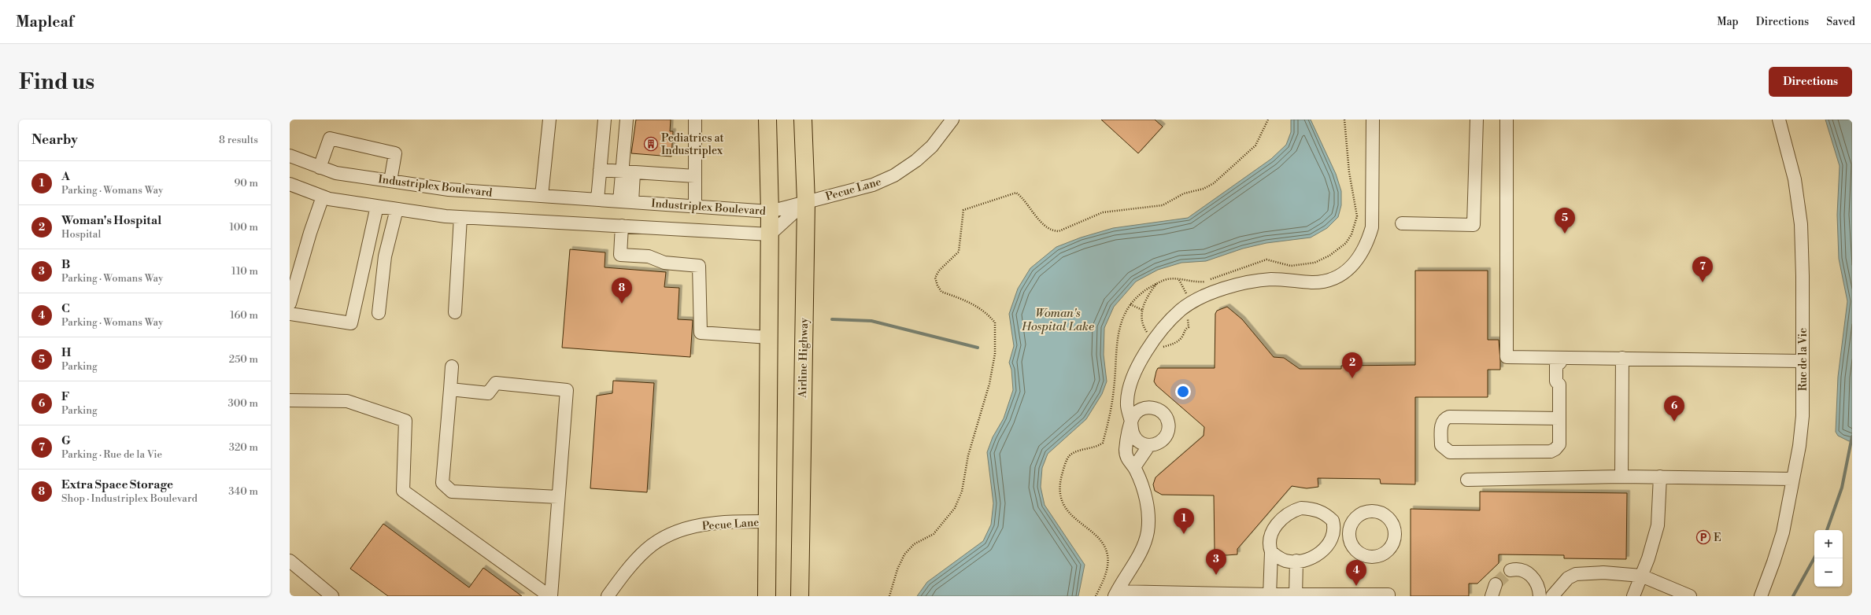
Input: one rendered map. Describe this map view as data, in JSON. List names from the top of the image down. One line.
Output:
{"streets":{"highway":["Airline Highway"],"street":["Industriplex Boulevard","Pecue Lane","Rue de la Vie"]},"crossings":[["Industriplex Boulevard","Pecue Lane"],["Industriplex Boulevard","Airline Highway"],["Pecue Lane","Airline Highway"]],"water":["Woman's Hospital Lake"],"places":{"building":["Pediatrics at Industriplex"],"parking":["E"]},"page":{"header":"Mapleaf","nav":["Map","Directions","Saved"],"buttons":"Directions","title":"Find us","heading":["Nearby","8 results"],"list":[{"mark":"1","name":"A","note":"Parking · Womans Way","value":"90 m"},{"mark":"2","name":"Woman's Hospital","note":"Hospital","value":"100 m"},{"mark":"3","name":"B","note":"Parking · Womans Way","value":"110 m"},{"mark":"4","name":"C","note":"Parking · Womans Way","value":"160 m"},{"mark":"5","name":"H","note":"Parking","value":"250 m"},{"mark":"6","name":"F","note":"Parking","value":"300 m"},{"mark":"7","name":"G","note":"Parking · Rue de la Vie","value":"320 m"},{"mark":"8","name":"Extra Space Storage","note":"Shop · Industriplex Boulevard","value":"340 m"}],"pins":["5","7","8","2","6","1","3","4"],"map_buttons":["+","−"]}}
